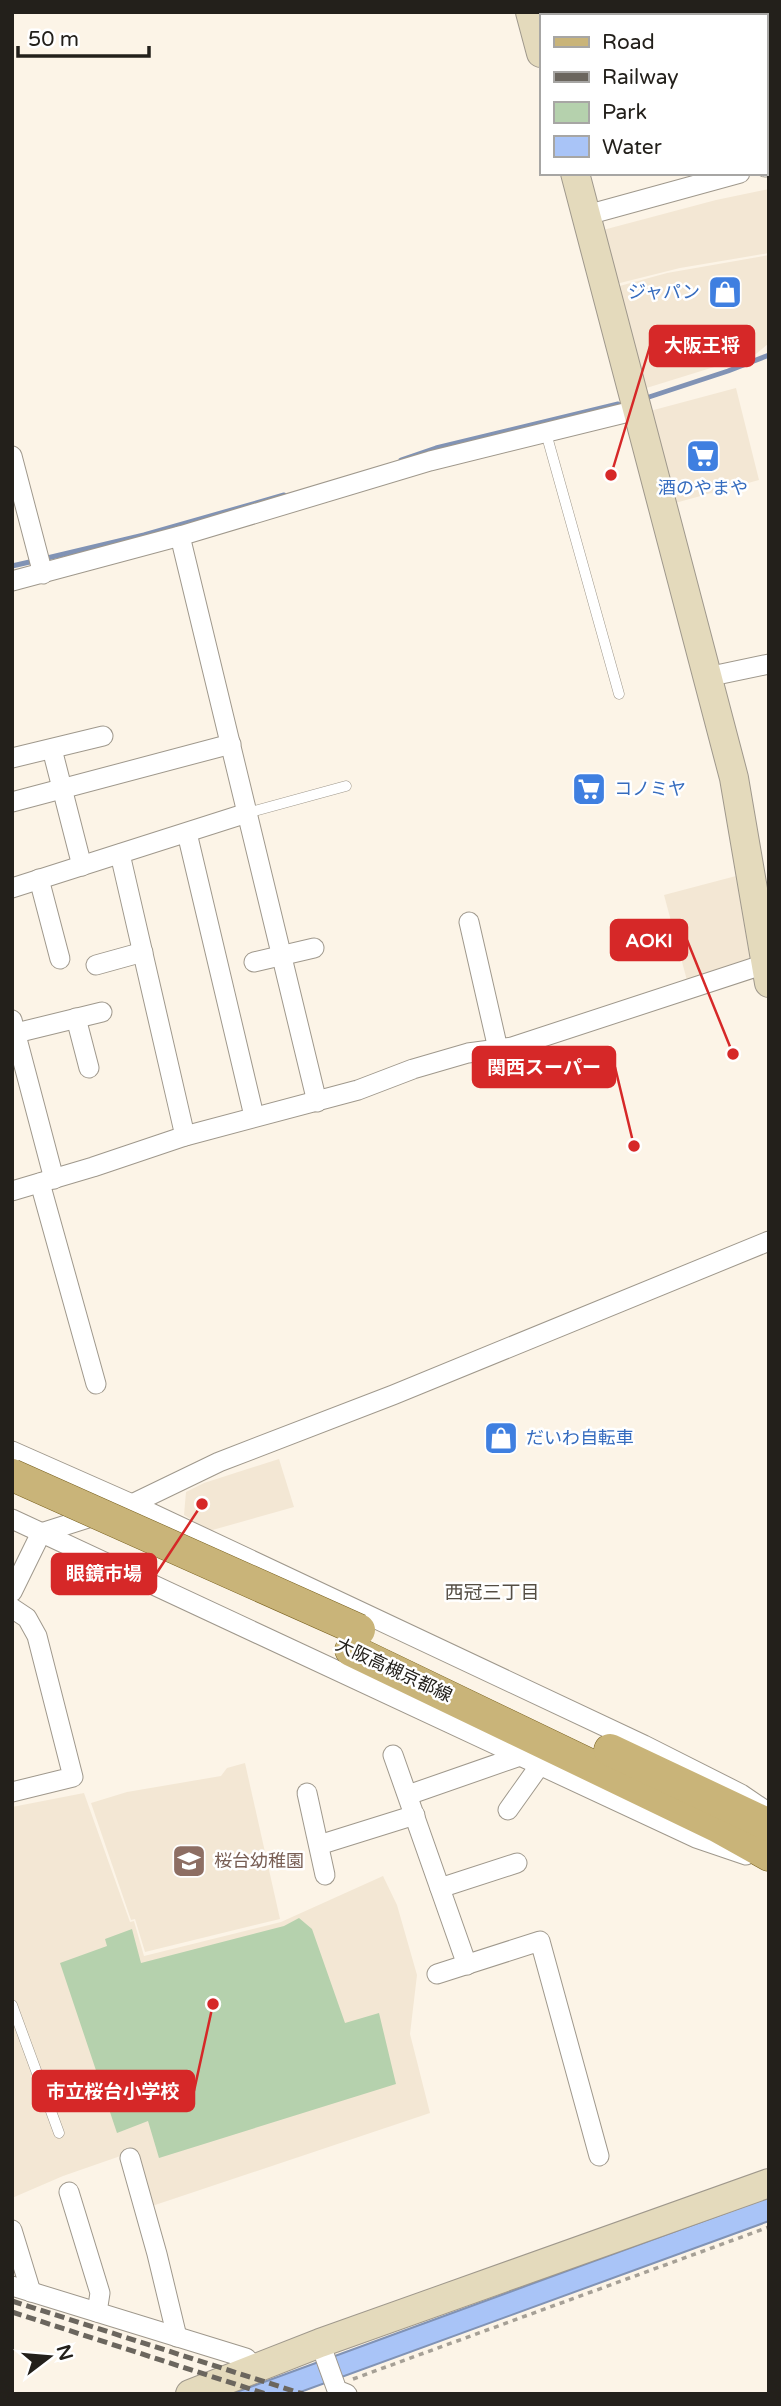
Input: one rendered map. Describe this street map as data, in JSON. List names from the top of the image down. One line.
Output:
{"streets":{"main road":["大阪高槻京都線"]},"districts":["西冠三丁目"],"places":{"shop":["ジャパン","だいわ自転車"],"supermarket":["酒のやまや","コノミヤ"],"other":["大阪王将","AOKI","関西スーパー","眼鏡市場","市立桜台小学校"],"school or university":["桜台幼稚園"]},"legend":["Road","Railway","Park","Water"],"scale_bar":"50 m","north":"right"}
